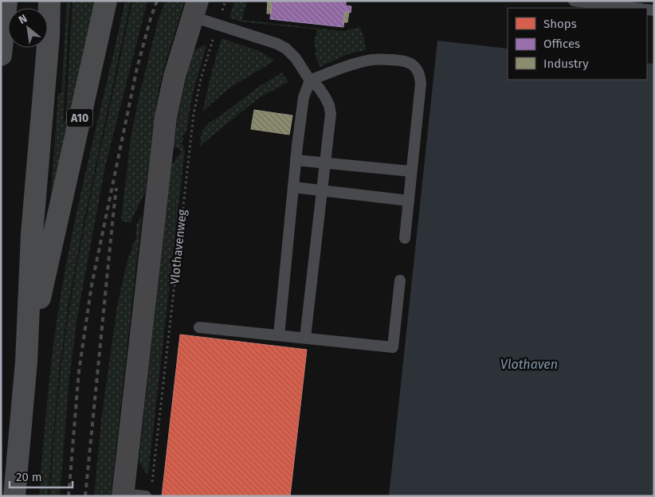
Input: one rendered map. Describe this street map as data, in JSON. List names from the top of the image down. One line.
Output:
{"streets":{"highway":["A10"],"path":["Vlothavenweg"]},"water":["Vlothaven"],"legend":["Shops","Offices","Industry"],"scale_bar":"20 m","north":"top left"}
